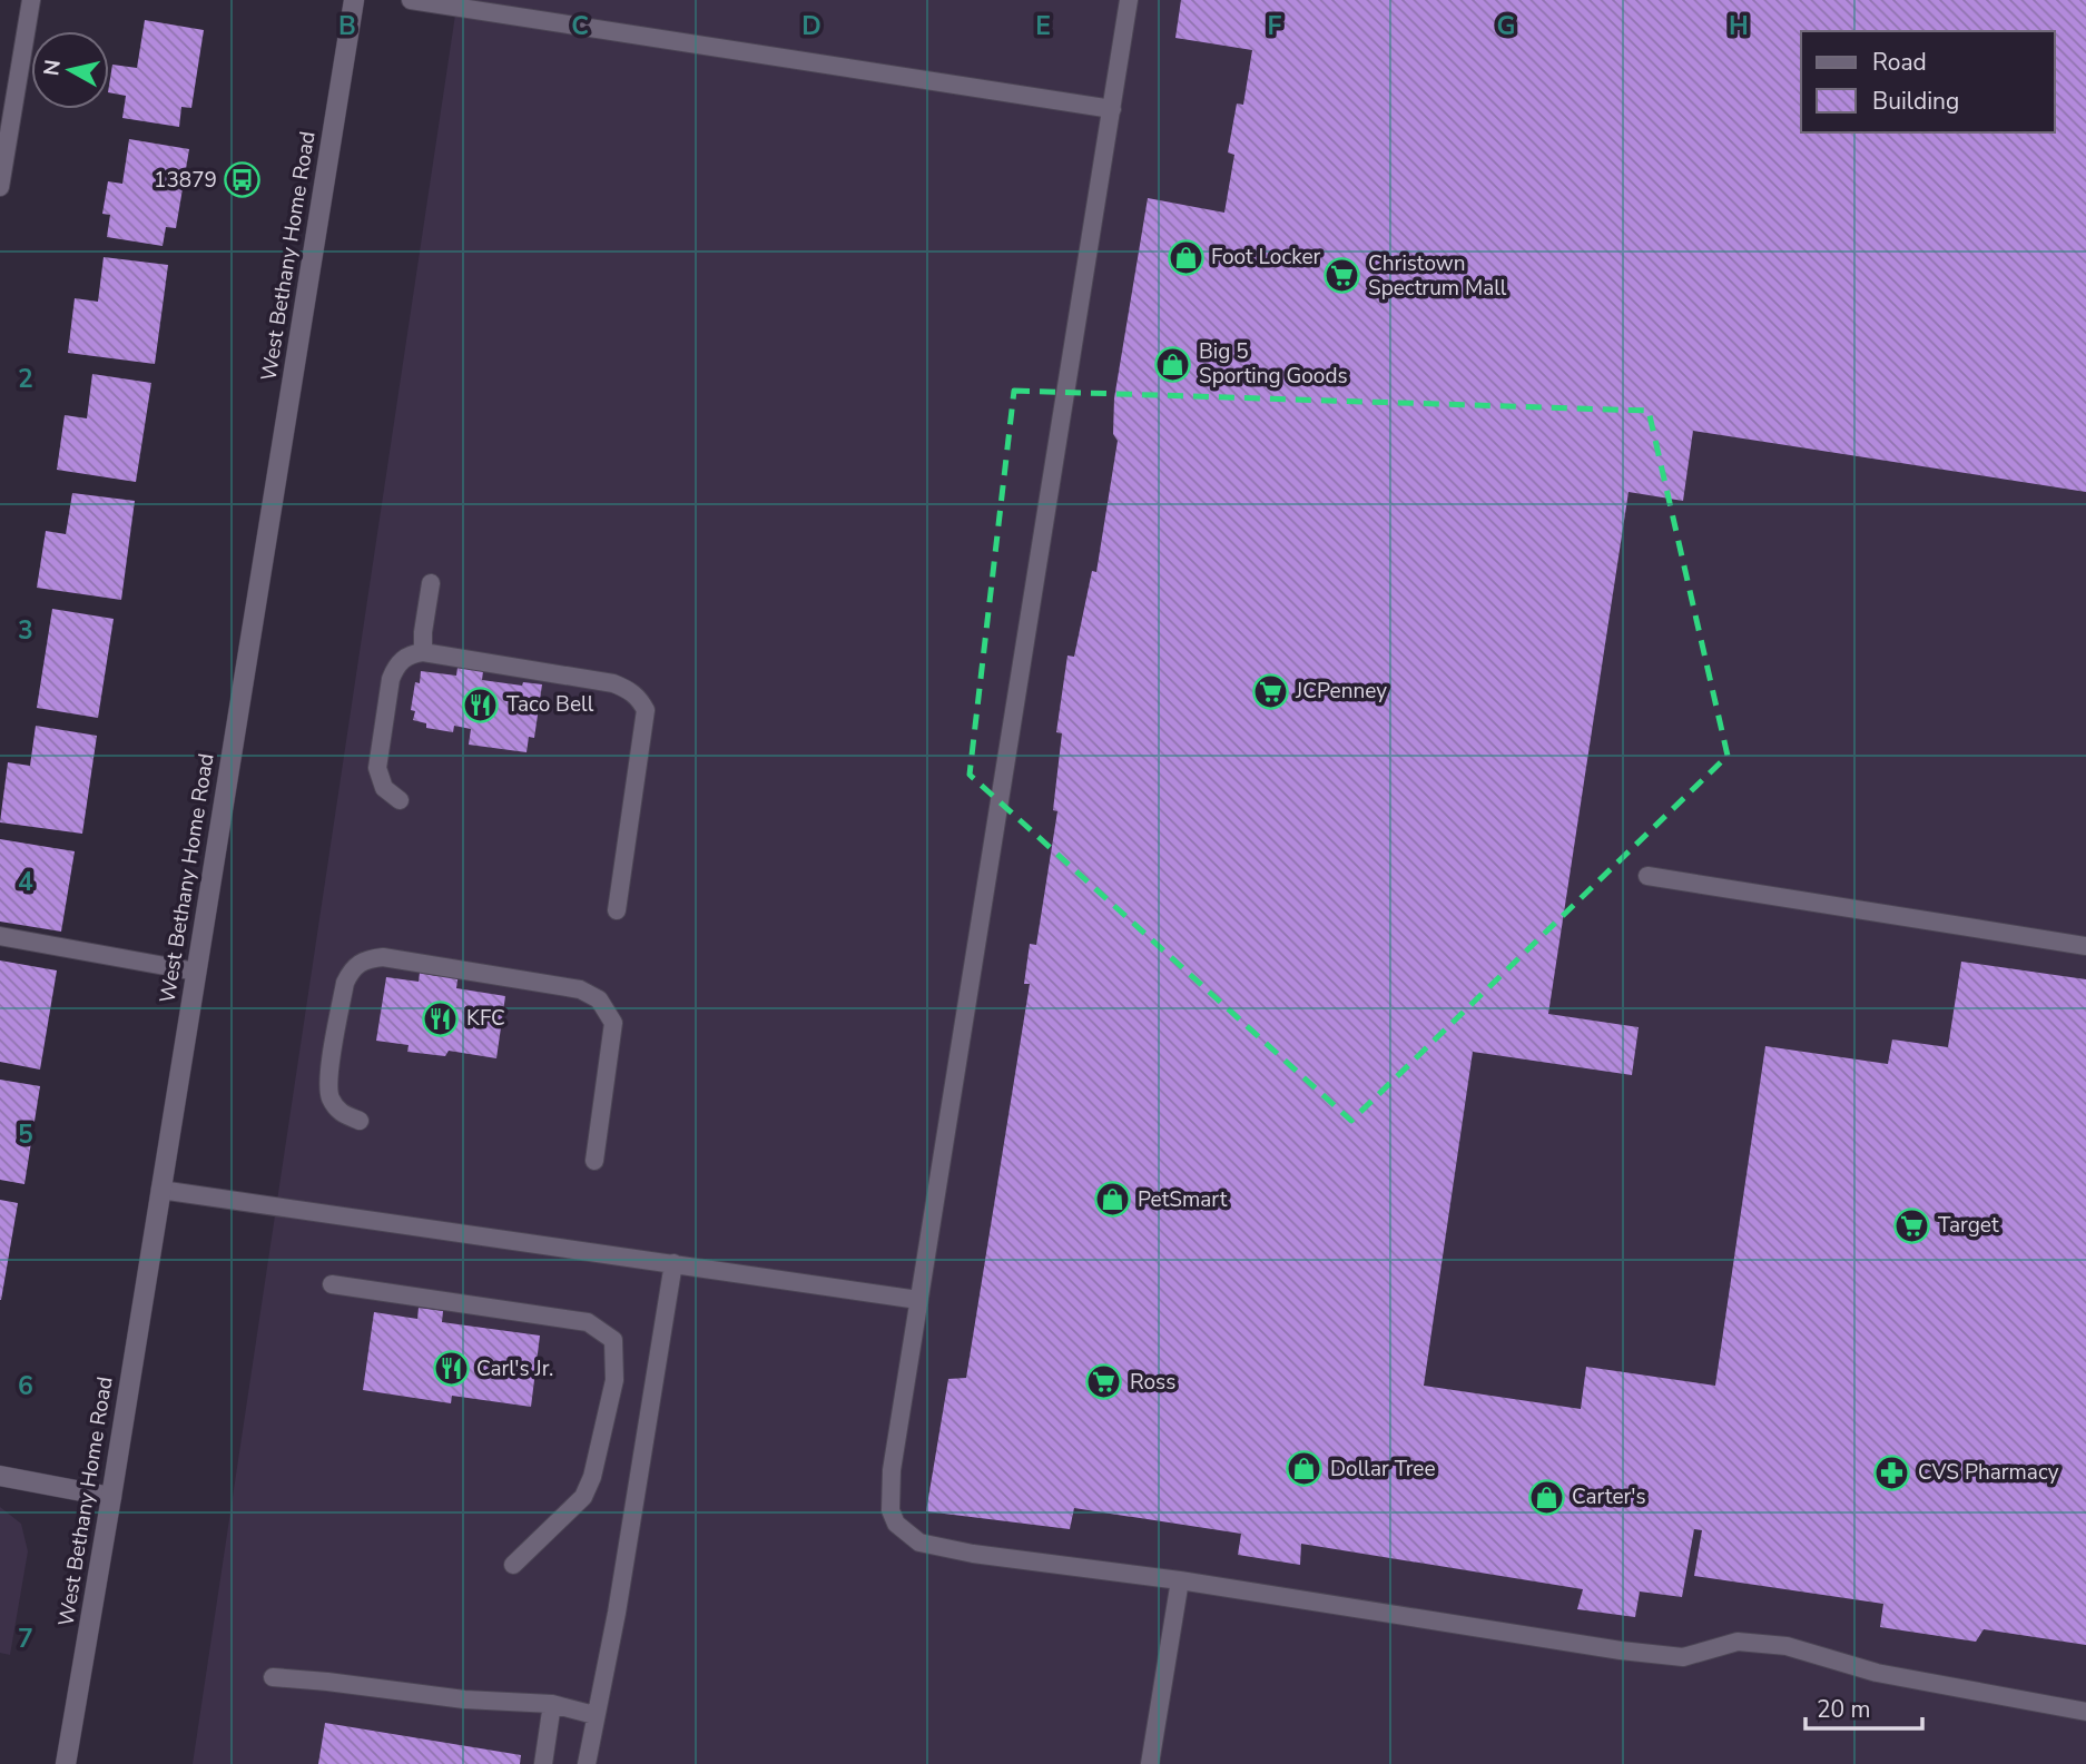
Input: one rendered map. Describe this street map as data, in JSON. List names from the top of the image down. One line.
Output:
{"streets":{"main road":["West Bethany Home Road"]},"places":{"bus stop":["13879"],"shop":["Foot Locker","Big 5 Sporting Goods","PetSmart","Dollar Tree","Carter's"],"supermarket":["Christown Spectrum Mall","JCPenney","Target","Ross"],"restaurant":["Taco Bell","KFC","Carl's Jr."],"pharmacy":["CVS Pharmacy"]},"legend":["Road","Building"],"scale_bar":"20 m","north":"left","grid":{"columns":["B","C","D","E","F","G","H"],"rows":["2","3","4","5","6","7"]}}
